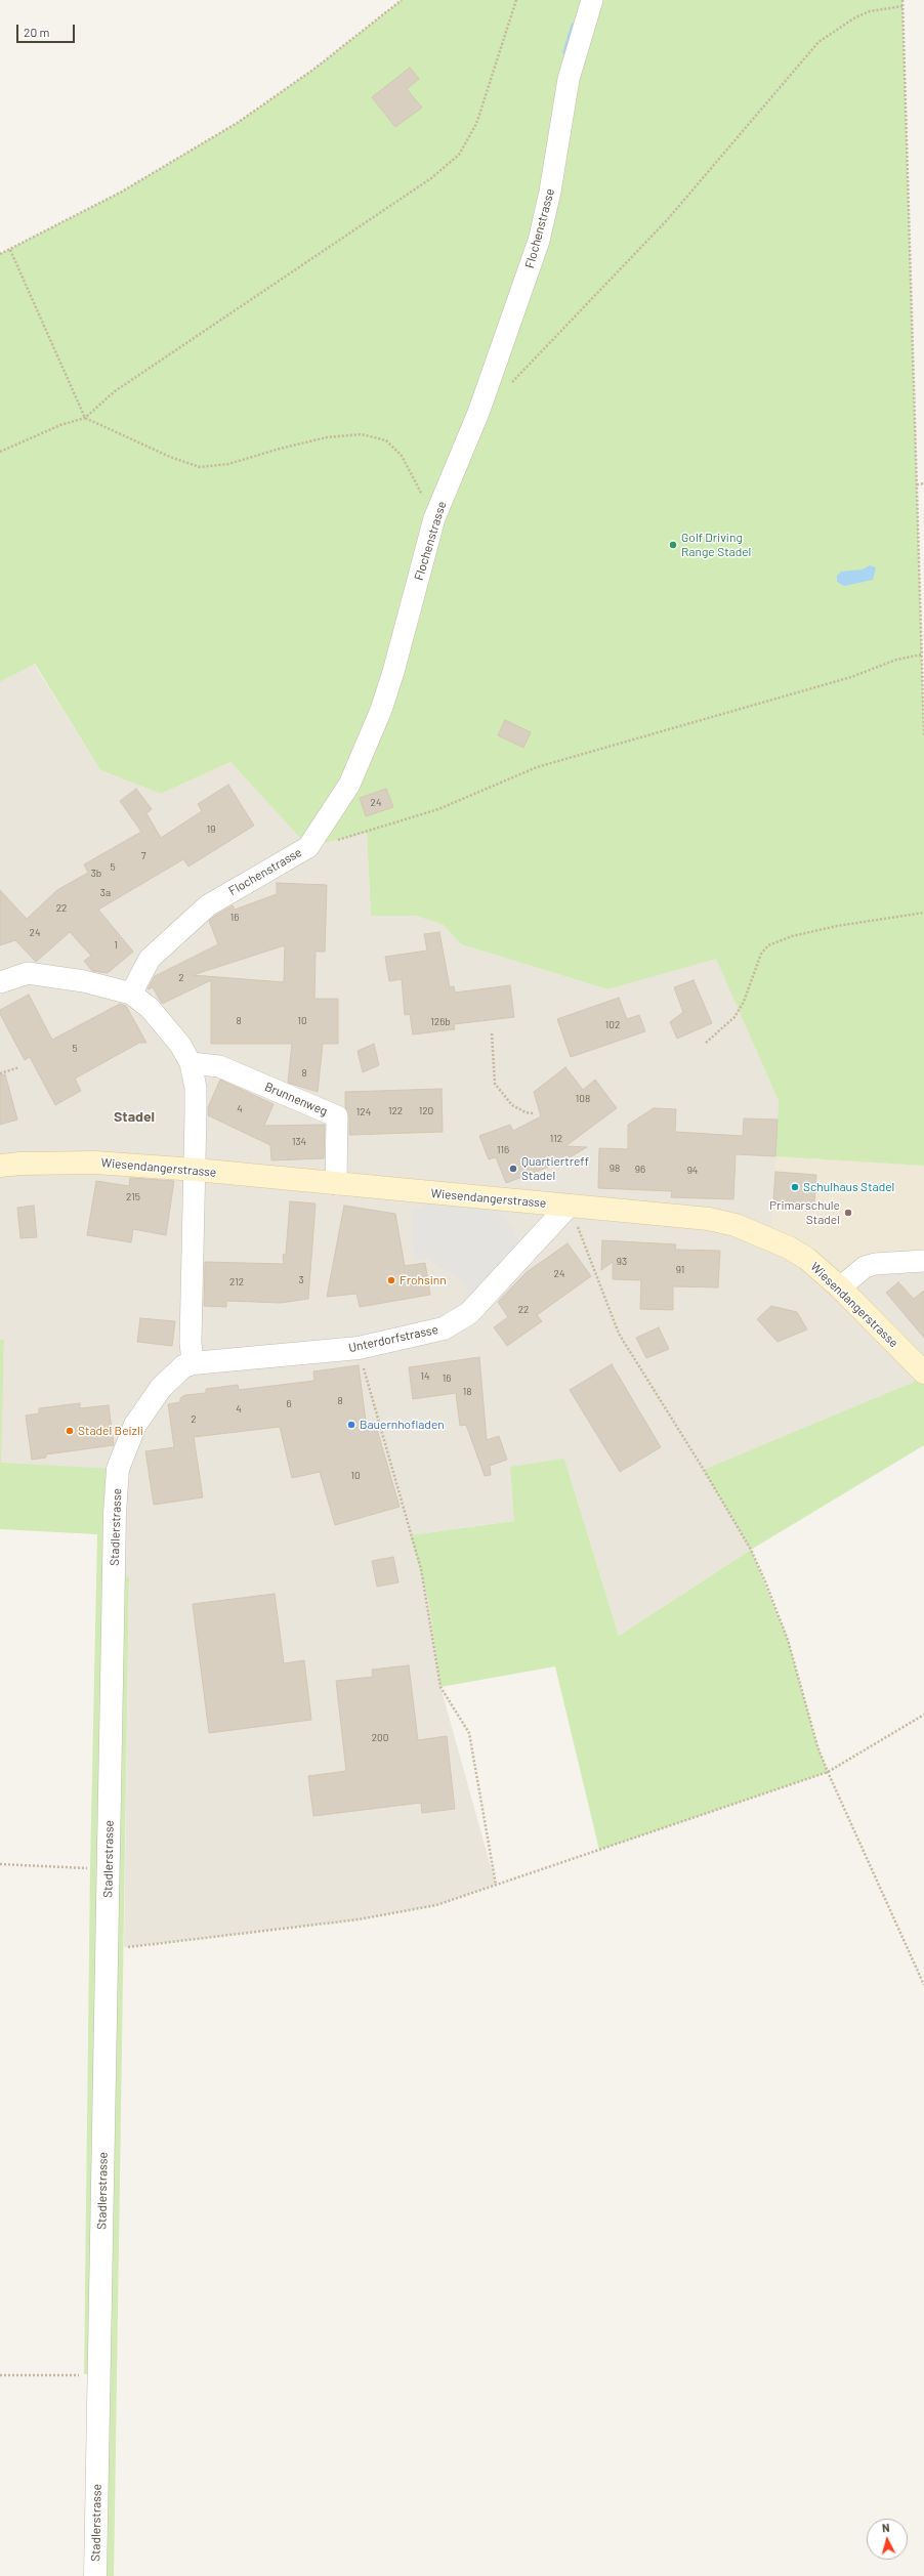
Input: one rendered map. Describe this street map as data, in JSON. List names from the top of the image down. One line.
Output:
{"streets":{"main road":["Wiesendangerstrasse"],"street":["Flochenstrasse","Brunnenweg","Unterdorfstrasse","Stadlerstrasse"]},"crossings":[["Brunnenweg","Wiesendangerstrasse"],["Wiesendangerstrasse","Unterdorfstrasse"],["Unterdorfstrasse","Stadlerstrasse"]],"districts":["Stadel"],"places":["Golf Driving Range Stadel","Quartiertreff Stadel","Schulhaus Stadel","Primarschule Stadel","Frohsinn","Bauernhofladen","Stadel Beizli"],"house_numbers":["24","19","7","5","3b","3a","22","16","24","1","2","8","10","126b","102","5","8","108","4","122","120","124","112","134","116","98","96","94","215","93","91","24","3","212","22","14","16","18","8","6","4","2","10","200"],"scale_bar":"20 m","north":"top"}
